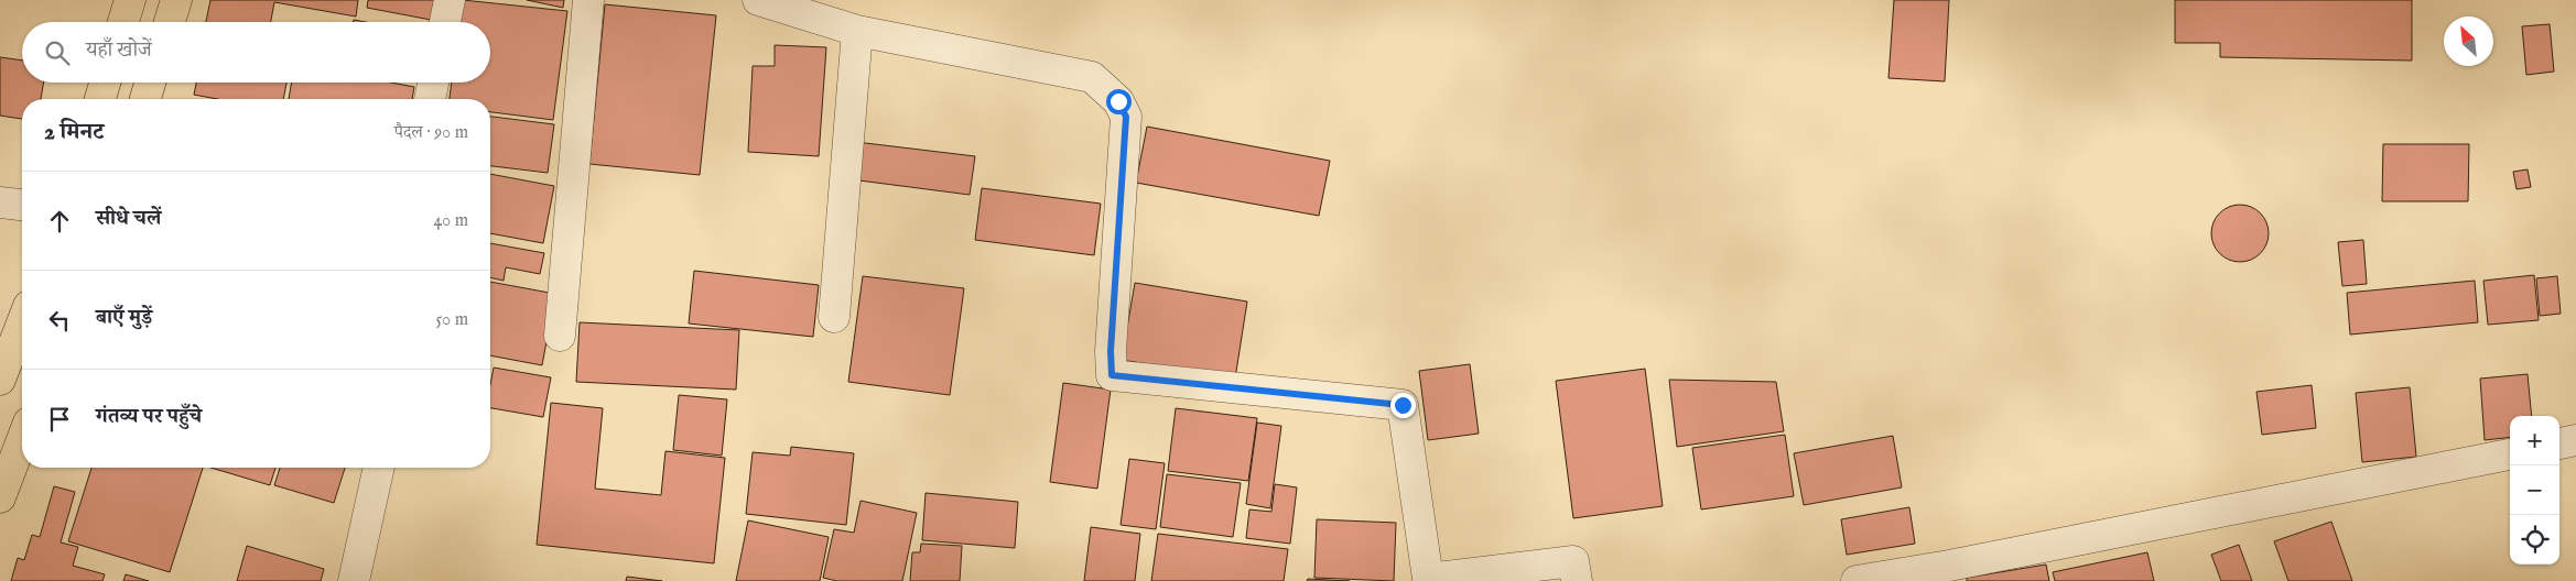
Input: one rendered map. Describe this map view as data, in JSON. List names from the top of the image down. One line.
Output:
{"north":"top left","page":{"search":"यहाँ खोजें","heading":["2 मिनट","पैदल · 90 m"],"list":[["सीधे चलें","40 m"],["बाएँ मुड़ें","50 m"],"गंतव्य पर पहुँचे"],"map_buttons":["+","−"]}}
